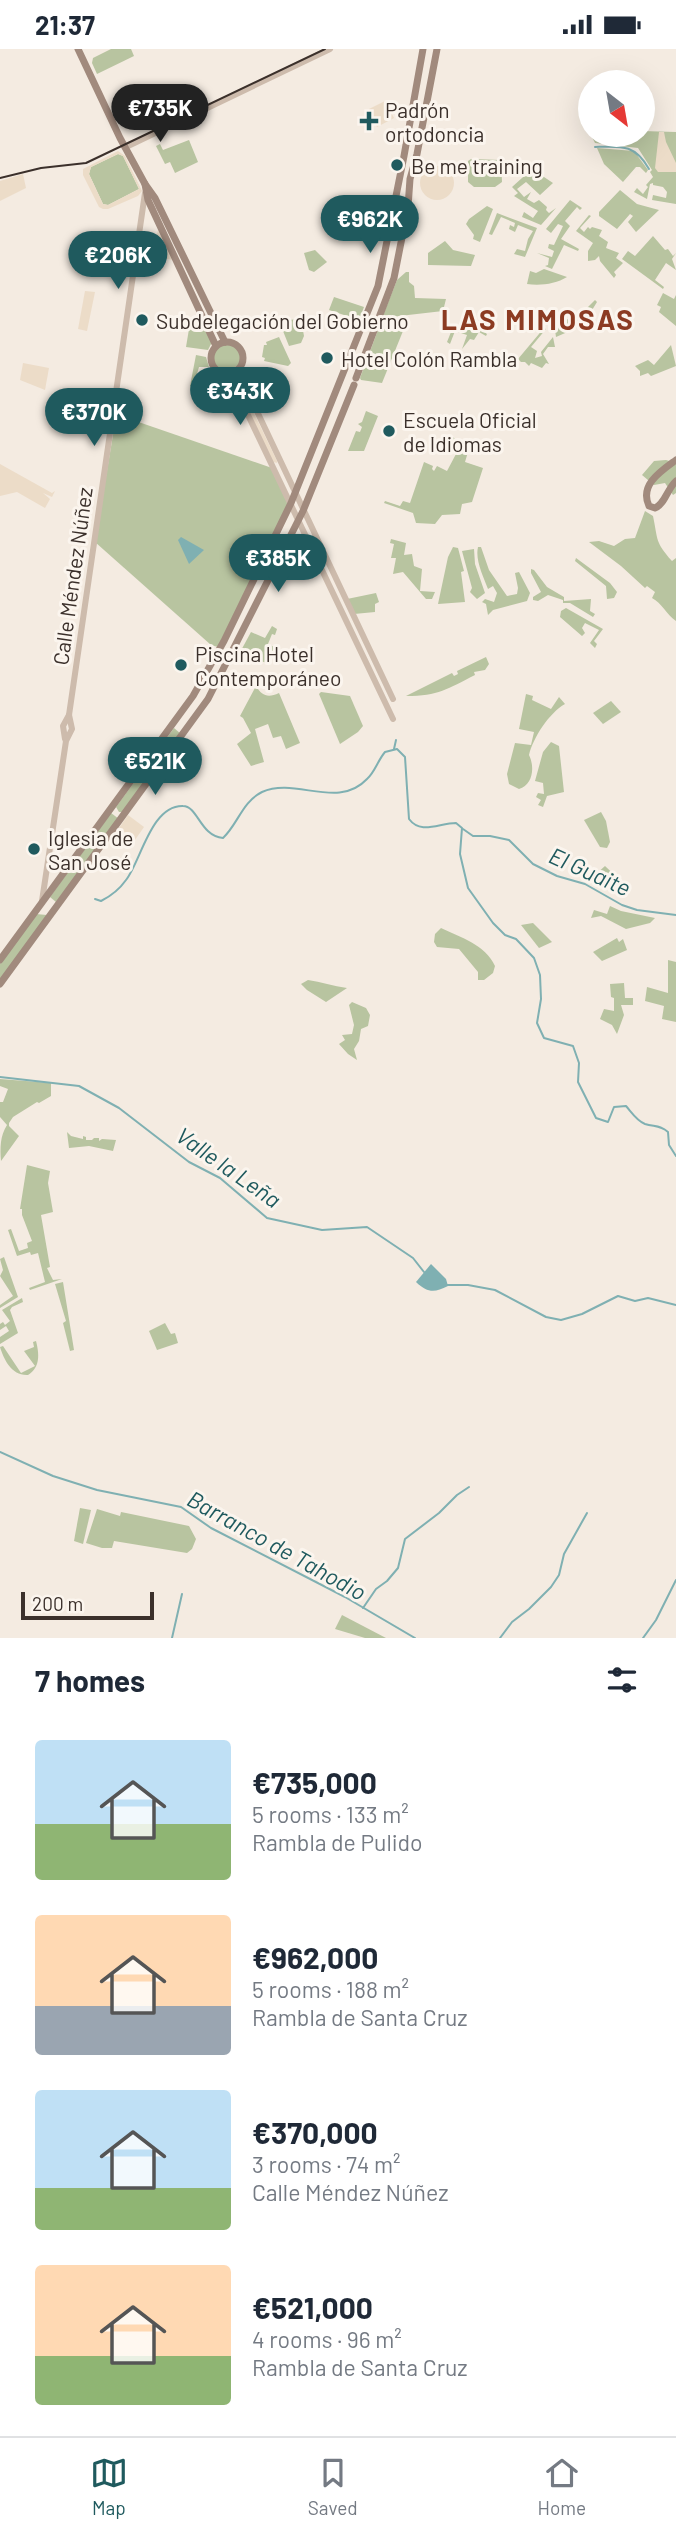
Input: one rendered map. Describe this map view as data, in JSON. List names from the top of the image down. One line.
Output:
{"streets":{"street":["Calle Méndez Núñez"]},"districts":["LAS MIMOSAS"],"water":["El Guaite","Valle la Leña","Barranco de Tahodio"],"places":{"health":["Padrón ortodoncia"],"other":["Be me training","Subdelegación del Gobierno","Hotel Colón Rambla","Escuela Oficial de Idiomas","Piscina Hotel Contemporáneo","Iglesia de San José"]},"scale_bar":"200 m","north":"bottom right","page":{"status":"21:37","price":["€735K","€962K","€206K","€343K","€370K","€385K","€521K"],"scale":"200 m","heading":"7 homes","list":[{"name":"€735,000","note":"5 rooms · 133 m² · Rambla de Pulido"},{"name":"€962,000","note":"5 rooms · 188 m² · Rambla de Santa Cruz"},{"name":"€370,000","note":"3 rooms · 74 m² · Calle Méndez Núñez"},{"name":"€521,000","note":"4 rooms · 96 m² · Rambla de Santa Cruz"}],"tabs":["Map","Saved","Home"]}}
